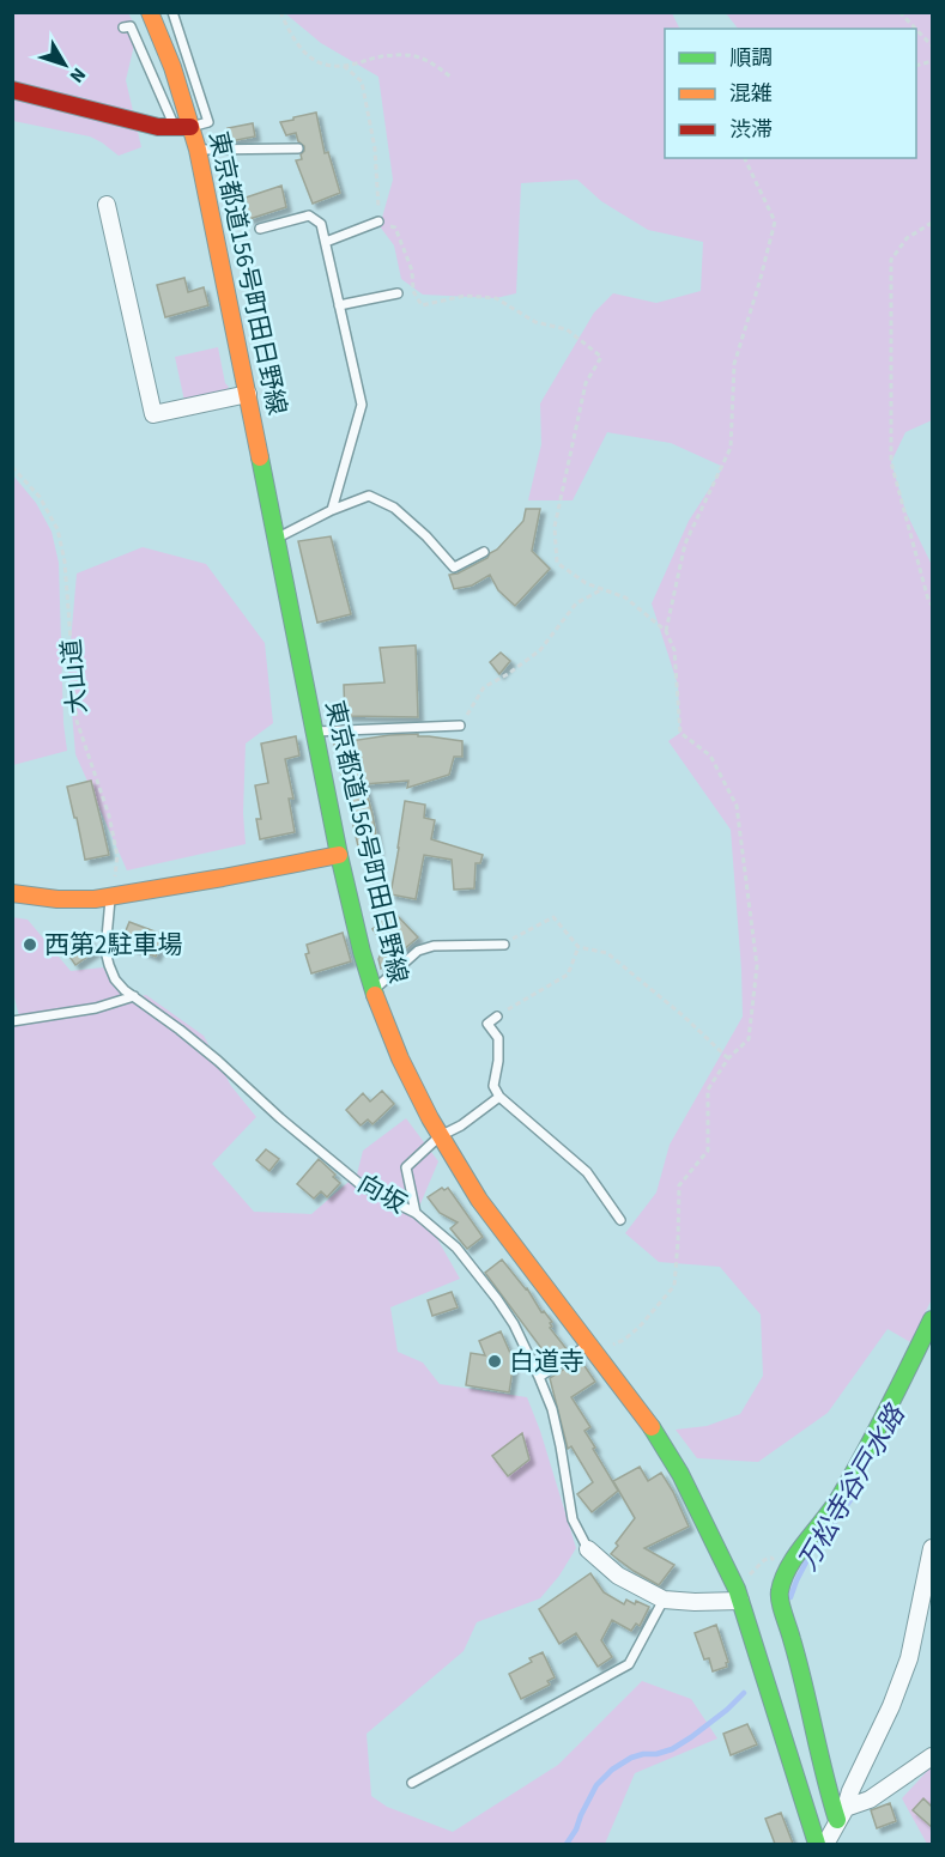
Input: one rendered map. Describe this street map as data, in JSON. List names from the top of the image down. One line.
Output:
{"streets":{"main road":["東京都道156号町田日野線"],"lane":["向坂"],"path":["大山道"]},"crossings":[["大山道","向坂"]],"water":["万松寺谷戸水路"],"places":["西第2駐車場","白道寺"],"legend":["順調","混雑","渋滞"],"north":"bottom right"}
